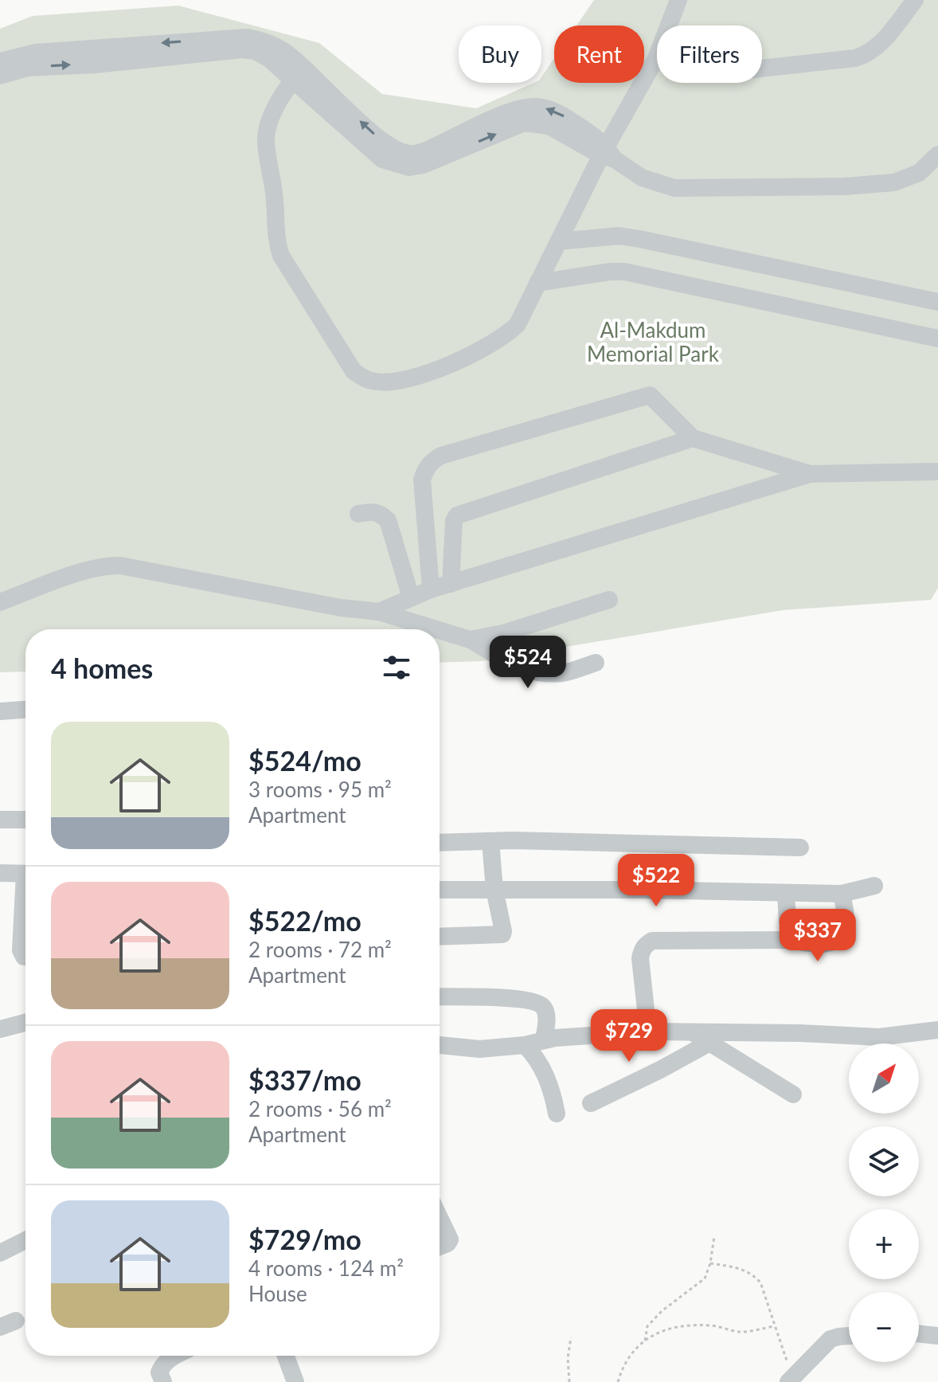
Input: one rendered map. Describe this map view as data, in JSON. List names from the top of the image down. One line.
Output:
{"parks":["Al-Makdum Memorial Park"],"north":"top right","page":{"chip":["Buy","Rent","Filters"],"heading":"4 homes","price":["$524","$522","$337","$729"],"list":[{"name":"$524/mo","note":"3 rooms · 95 m² · Apartment"},{"name":"$522/mo","note":"2 rooms · 72 m² · Apartment"},{"name":"$337/mo","note":"2 rooms · 56 m² · Apartment"},{"name":"$729/mo","note":"4 rooms · 124 m² · House"}],"map_buttons":["+","−"]}}
